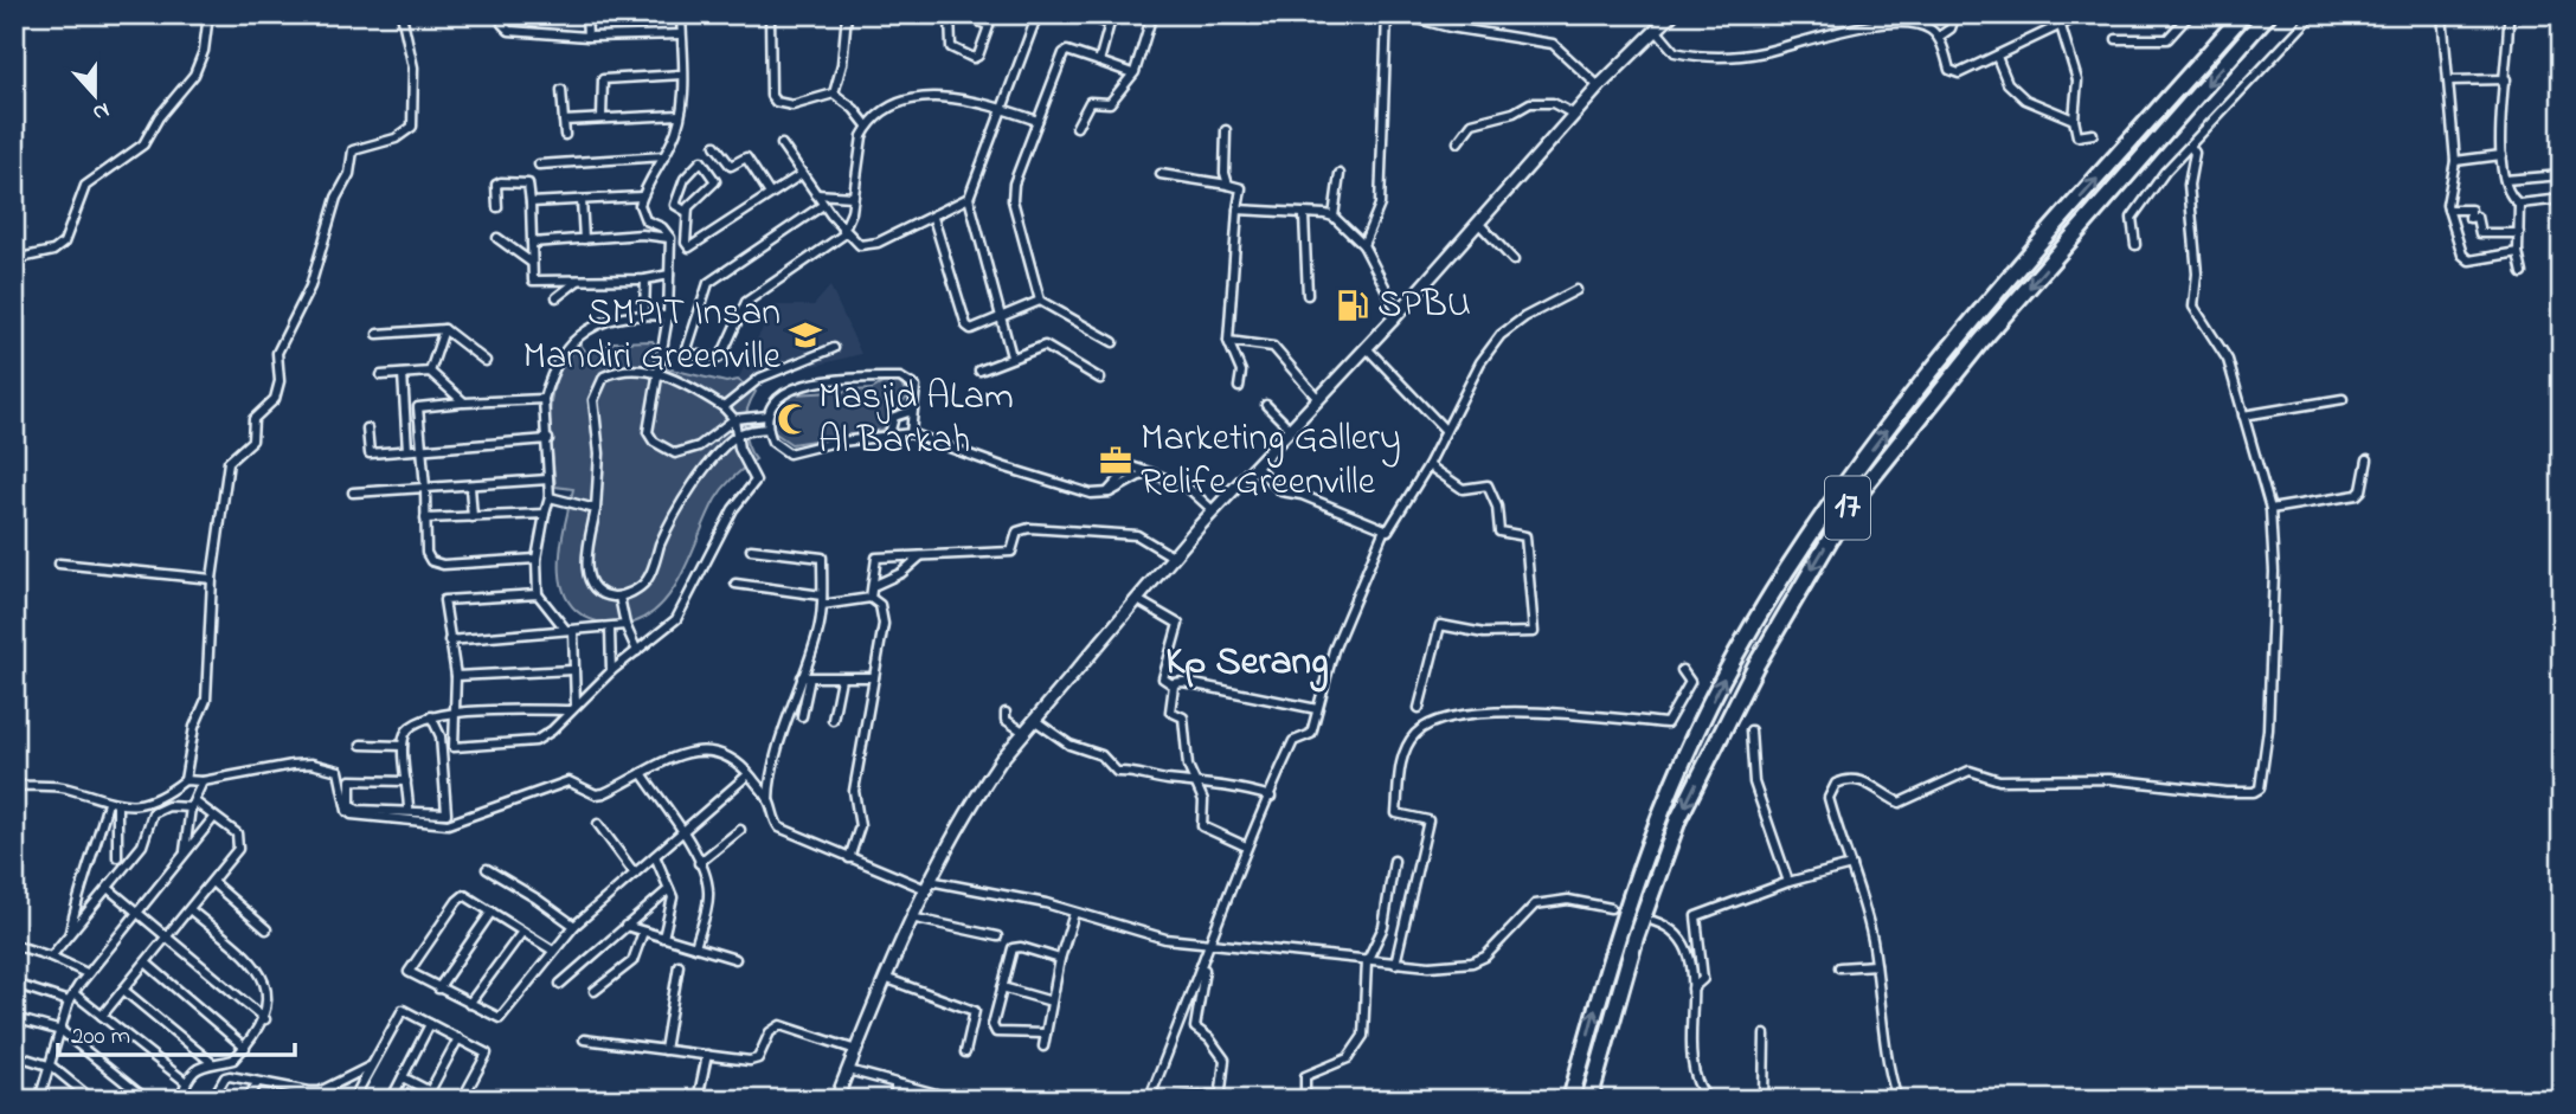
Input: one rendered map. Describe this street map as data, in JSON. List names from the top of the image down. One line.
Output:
{"streets":{"highway":["17"]},"districts":["Kp Serang"],"places":{"fuel station":["SPBU"],"school or university":["SMPIT Insan Mandiri Greenville"],"mosque":["Masjid ALam Al Barkah"],"office":["Marketing Gallery Relife Greenville"]},"scale_bar":"200 m","north":"bottom"}
